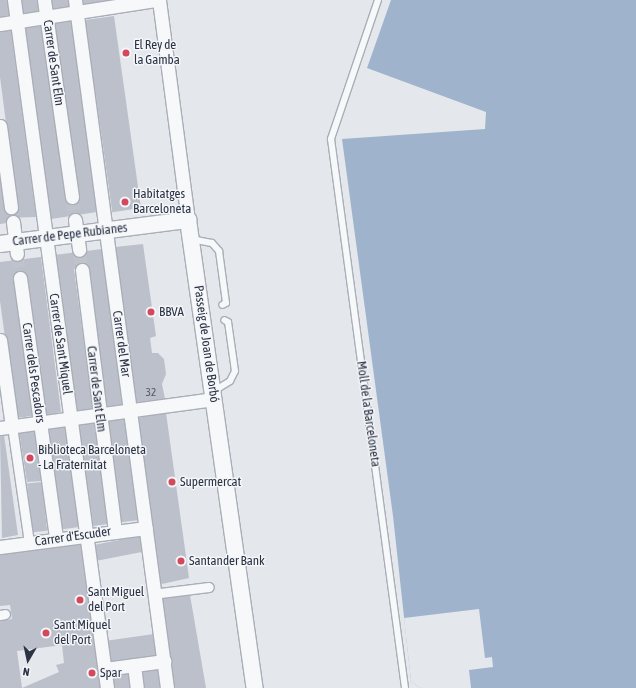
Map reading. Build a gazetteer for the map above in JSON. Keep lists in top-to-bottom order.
{
  "streets": {
    "street": [
      "Carrer de Sant Elm",
      "Carrer de Pepe Rubianes",
      "Carrer de Sant Miquel",
      "Carrer del Mar",
      "Passeig de Joan de Borbó",
      "Carrer dels Pescadors",
      "Carrer d'Escuder"
    ],
    "lane": ["Moll de la Barceloneta"]
  },
  "crossings": [
    ["Carrer de Sant Elm", "Carrer d'Escuder"],
    ["Carrer de Pepe Rubianes", "Carrer de Sant Miquel"],
    ["Carrer de Pepe Rubianes", "Carrer del Mar"],
    ["Carrer de Pepe Rubianes", "Passeig de Joan de Borbó"],
    ["Carrer de Sant Miquel", "Carrer d'Escuder"],
    ["Carrer del Mar", "Carrer d'Escuder"],
    ["Carrer dels Pescadors", "Carrer d'Escuder"]
  ],
  "places": [
    "El Rey de la Gamba",
    "Habitatges Barceloneta",
    "BBVA",
    "Biblioteca Barceloneta - La Fraternitat",
    "Supermercat",
    "Santander Bank",
    "Sant Miguel del Port",
    "Sant Miquel del Port",
    "Spar"
  ],
  "house_numbers": ["32"],
  "north": "bottom"
}
